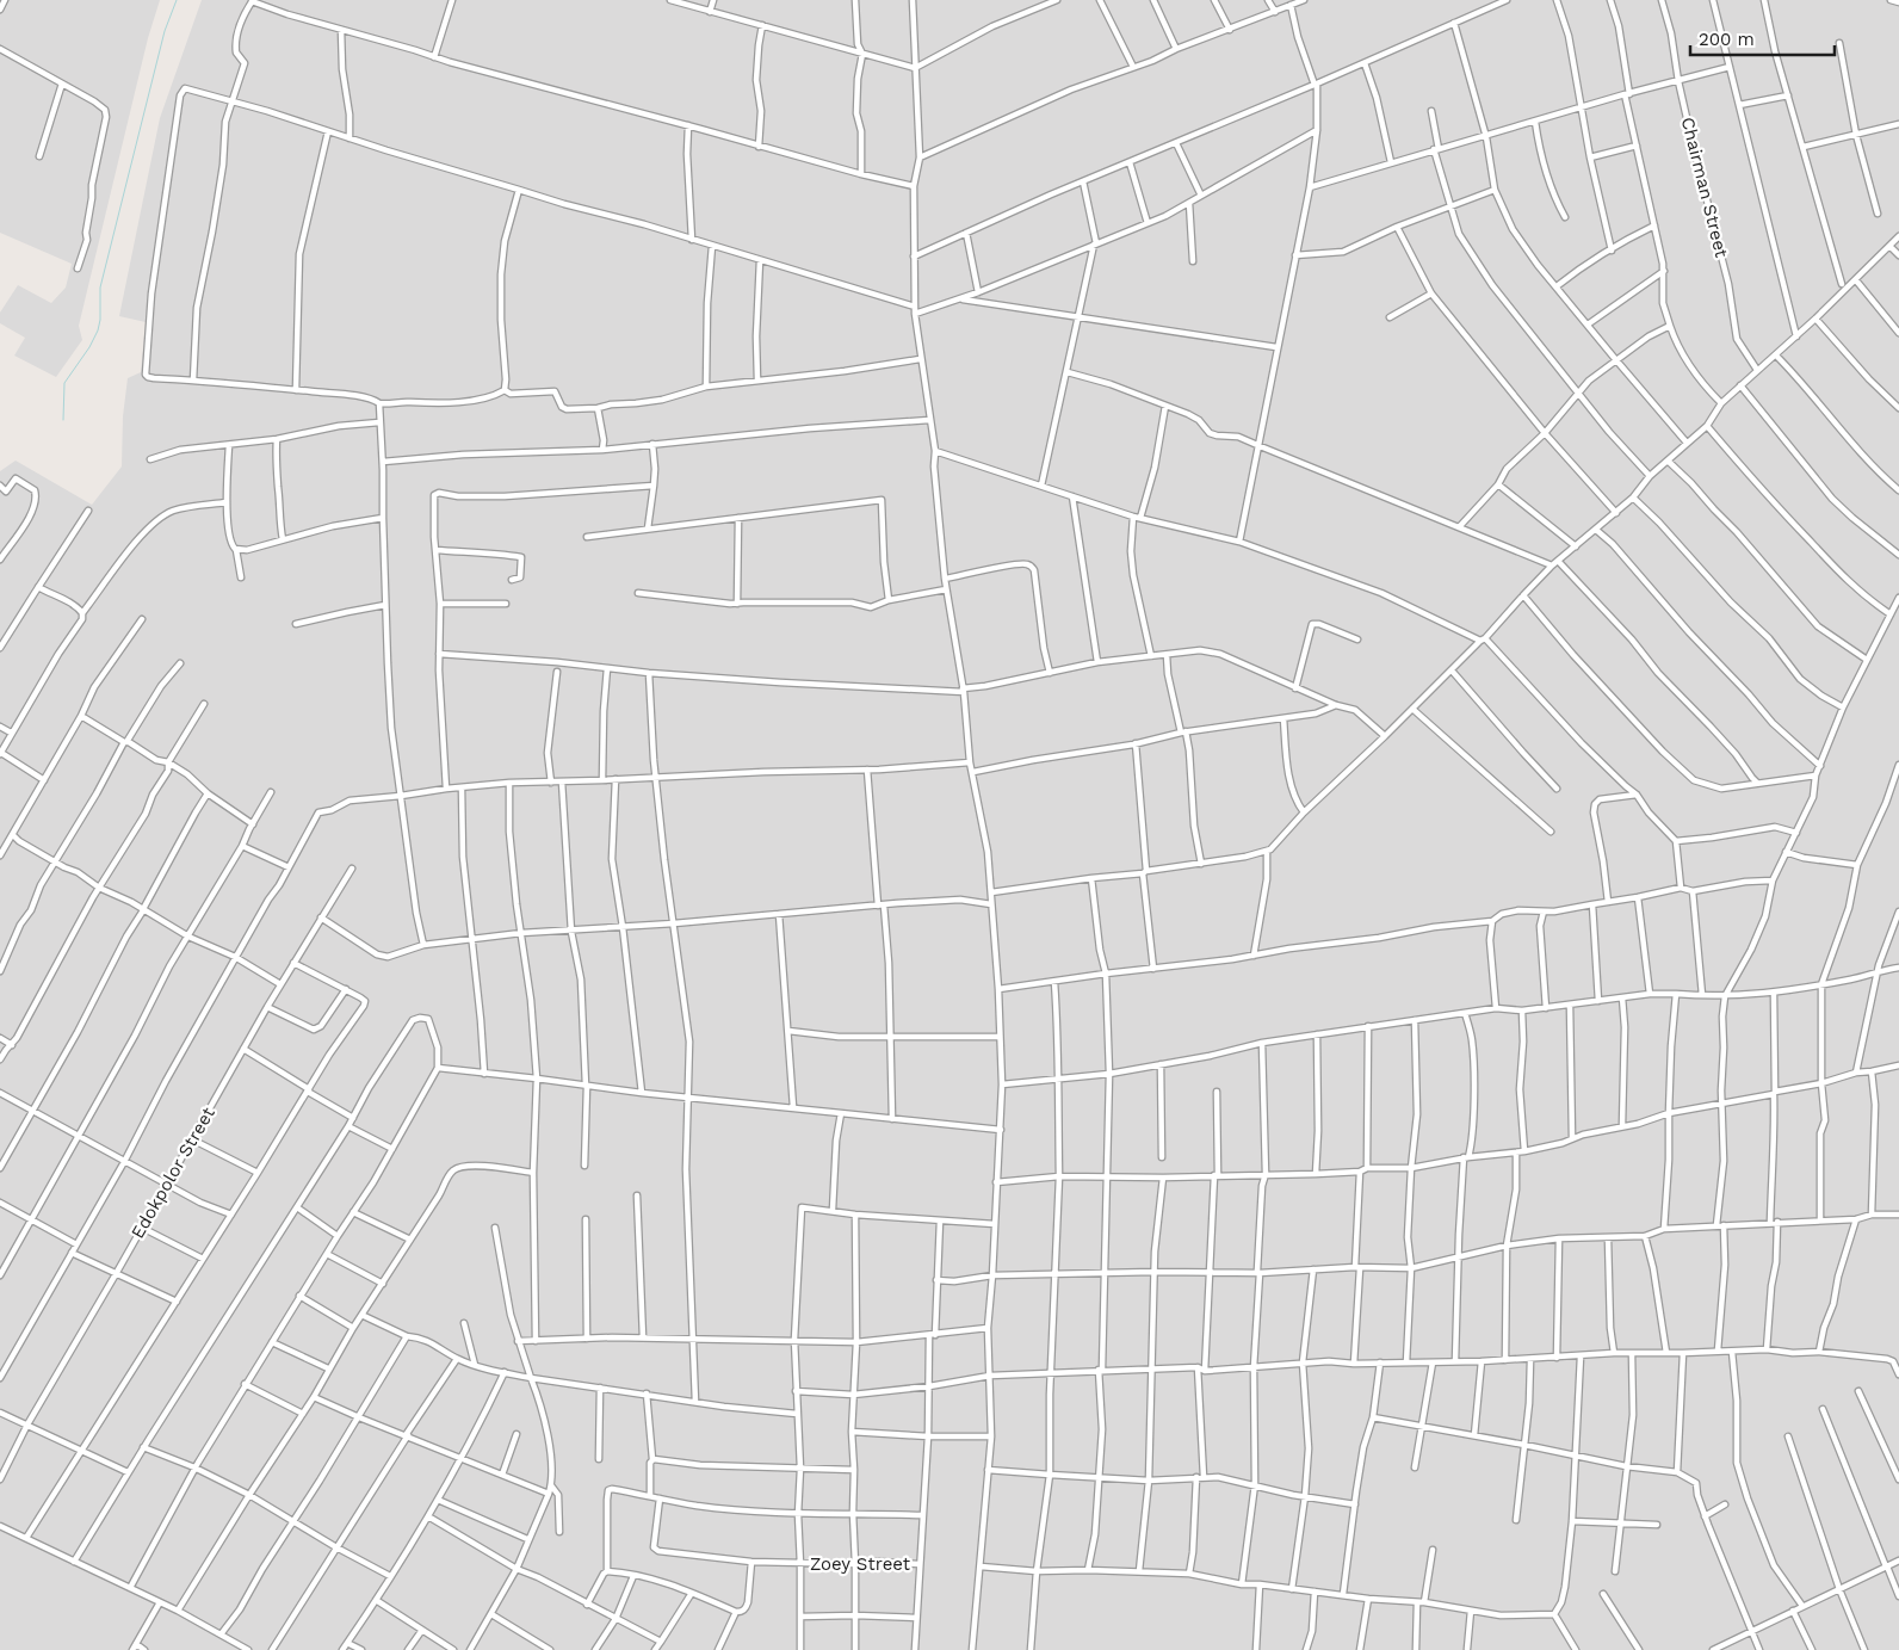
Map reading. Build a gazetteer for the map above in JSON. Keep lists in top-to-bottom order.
{
  "streets": {
    "street": ["Chairman Street", "Edokpolor Street", "Zoey Street"]
  },
  "scale_bar": "200 m"
}
